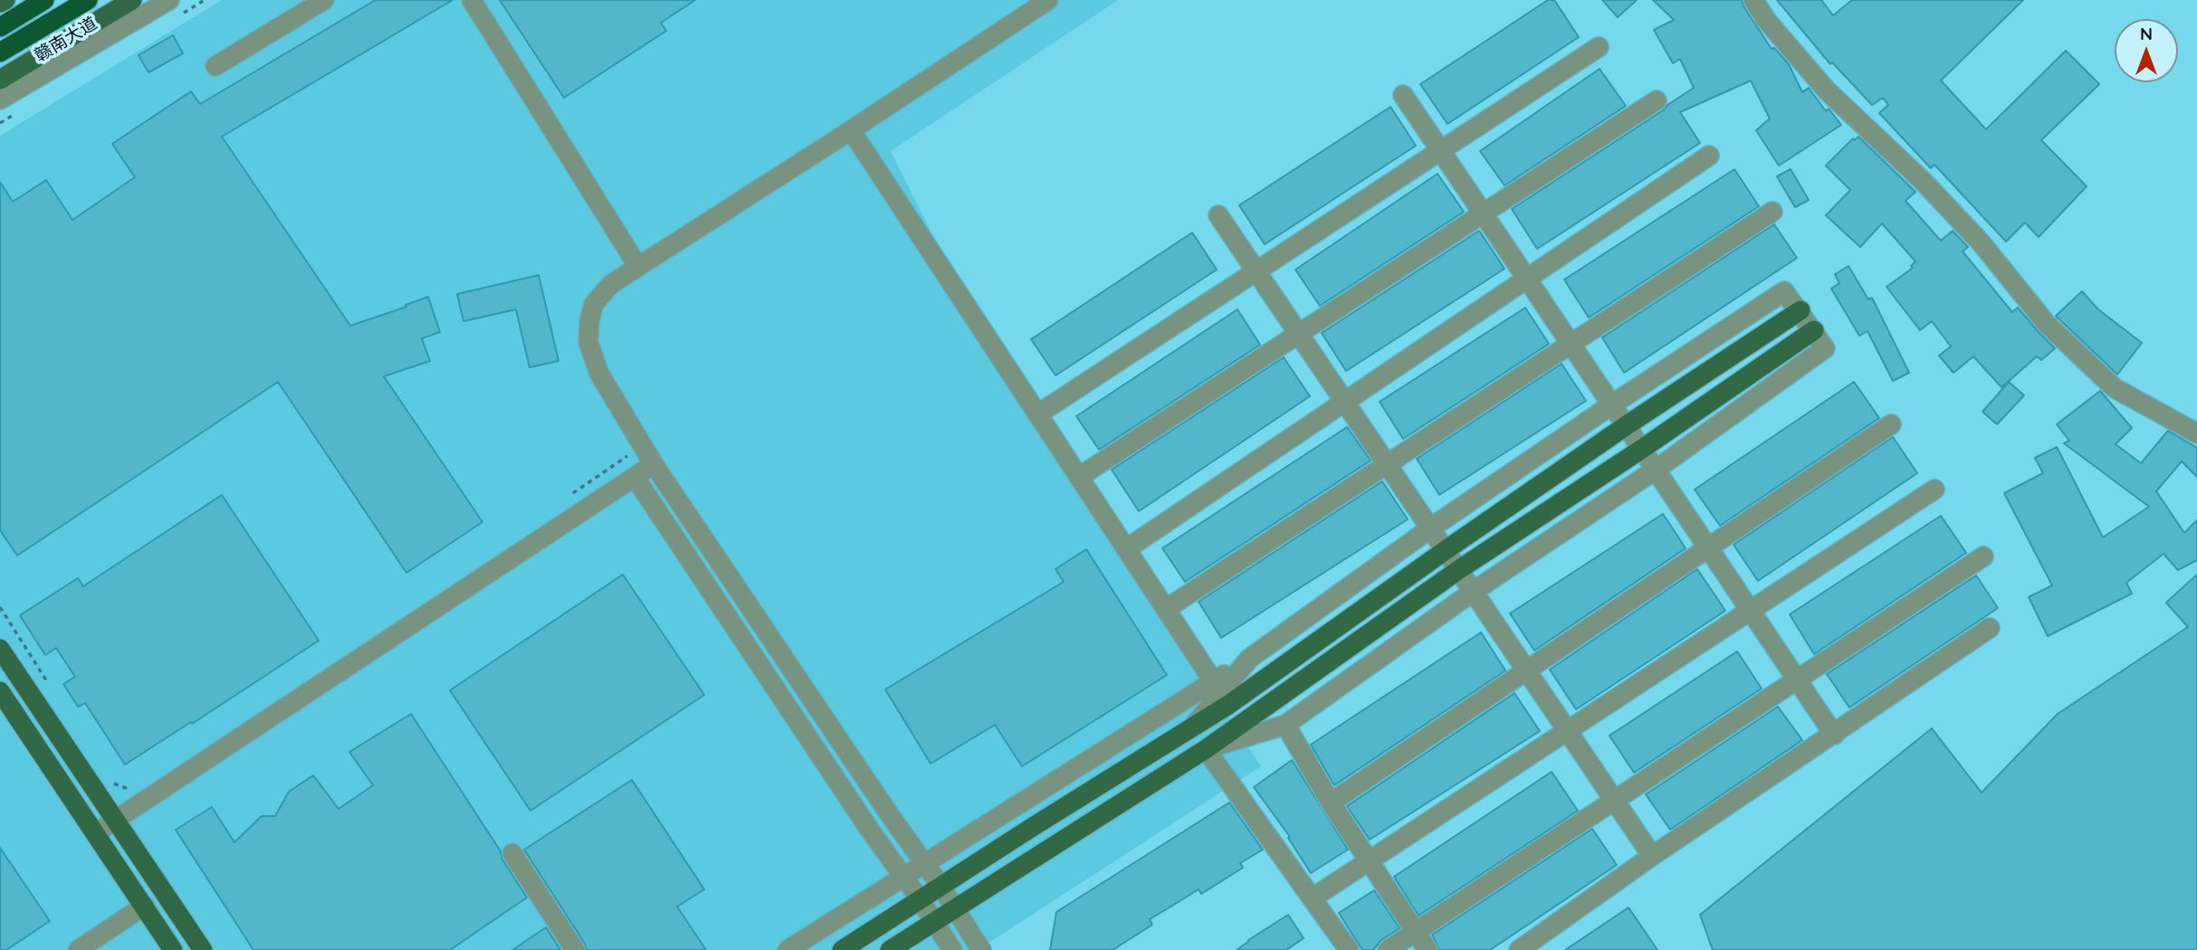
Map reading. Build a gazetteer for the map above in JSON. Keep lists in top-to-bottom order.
{
  "streets": {
    "main road": ["赣南大道"]
  },
  "north": "top"
}
